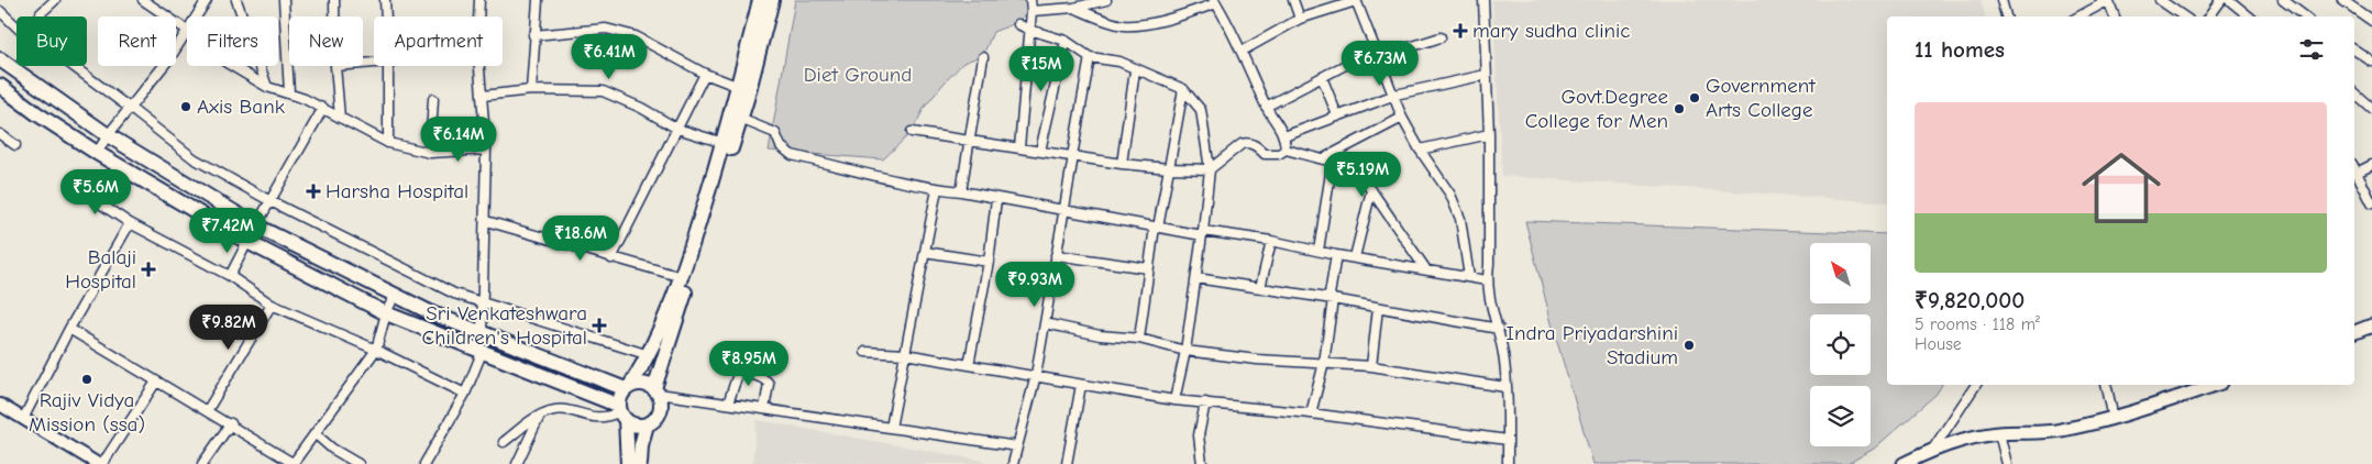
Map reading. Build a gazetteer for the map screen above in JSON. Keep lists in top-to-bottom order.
{
  "parks": ["Diet Ground"],
  "places": {
    "health": [
      "mary sudha clinic",
      "Harsha Hospital",
      "Balaji Hospital",
      "Sri Venkateshwara Children's Hospital"
    ],
    "other": [
      "Government Arts College",
      "Axis Bank",
      "Govt.Degree College for Men",
      "Indra Priyadarshini Stadium",
      "Rajiv Vidya Mission (ssa)"
    ]
  },
  "north": "top left",
  "page": {
    "chip": [
      "Buy",
      "Rent",
      "Filters",
      "New",
      "Apartment"
    ],
    "heading": "11 homes",
    "price": [
      "₹6.41M",
      "₹6.73M",
      "₹15M",
      "₹6.14M",
      "₹5.19M",
      "₹5.6M",
      "₹7.42M",
      "₹18.6M",
      "₹9.93M",
      "₹9.82M",
      "₹8.95M"
    ],
    "list": [
      {
        "name": "₹9,820,000",
        "note": "5 rooms · 118 m² · House"
      }
    ]
  }
}
